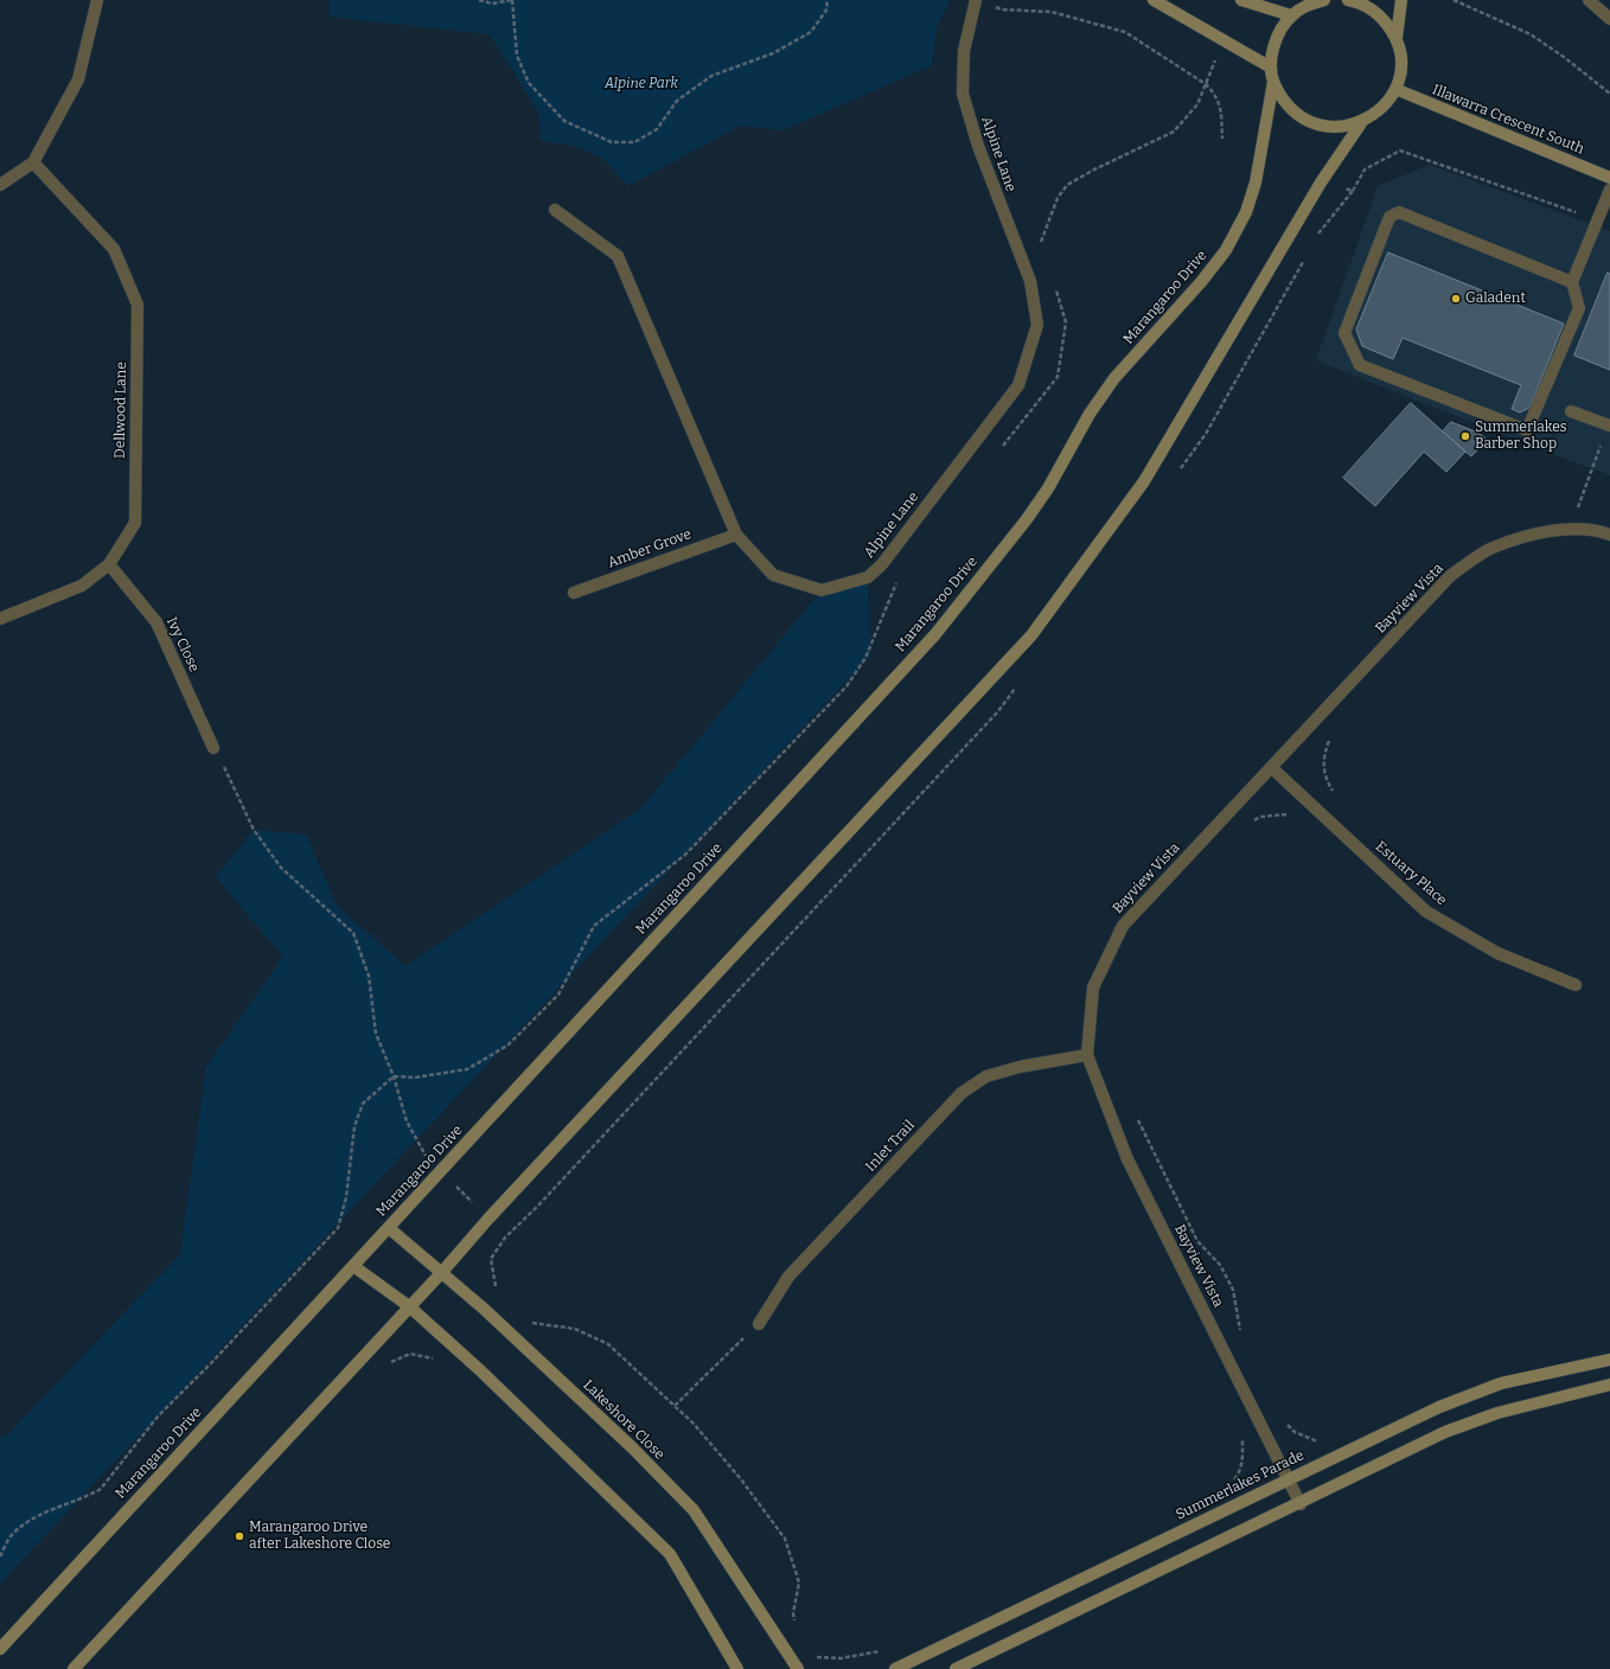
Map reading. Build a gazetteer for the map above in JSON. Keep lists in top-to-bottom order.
{
  "streets": {
    "main road": [
      "Illawarra Crescent South",
      "Marangaroo Drive",
      "Lakeshore Close",
      "Summerlakes Parade"
    ],
    "street": [
      "Alpine Lane",
      "Dellwood Lane",
      "Amber Grove",
      "Bayview Vista",
      "Ivy Close",
      "Estuary Place",
      "Inlet Trail"
    ]
  },
  "crossings": [
    ["Illawarra Crescent South", "Marangaroo Drive"],
    ["Alpine Lane", "Amber Grove"],
    ["Marangaroo Drive", "Lakeshore Close"],
    ["Dellwood Lane", "Ivy Close"],
    ["Bayview Vista", "Estuary Place"],
    ["Bayview Vista", "Inlet Trail"],
    ["Bayview Vista", "Summerlakes Parade"]
  ],
  "parks": ["Alpine Park"],
  "places": ["Galadent", "Summerlakes Barber Shop", "Marangaroo Drive after Lakeshore Close"]
}
